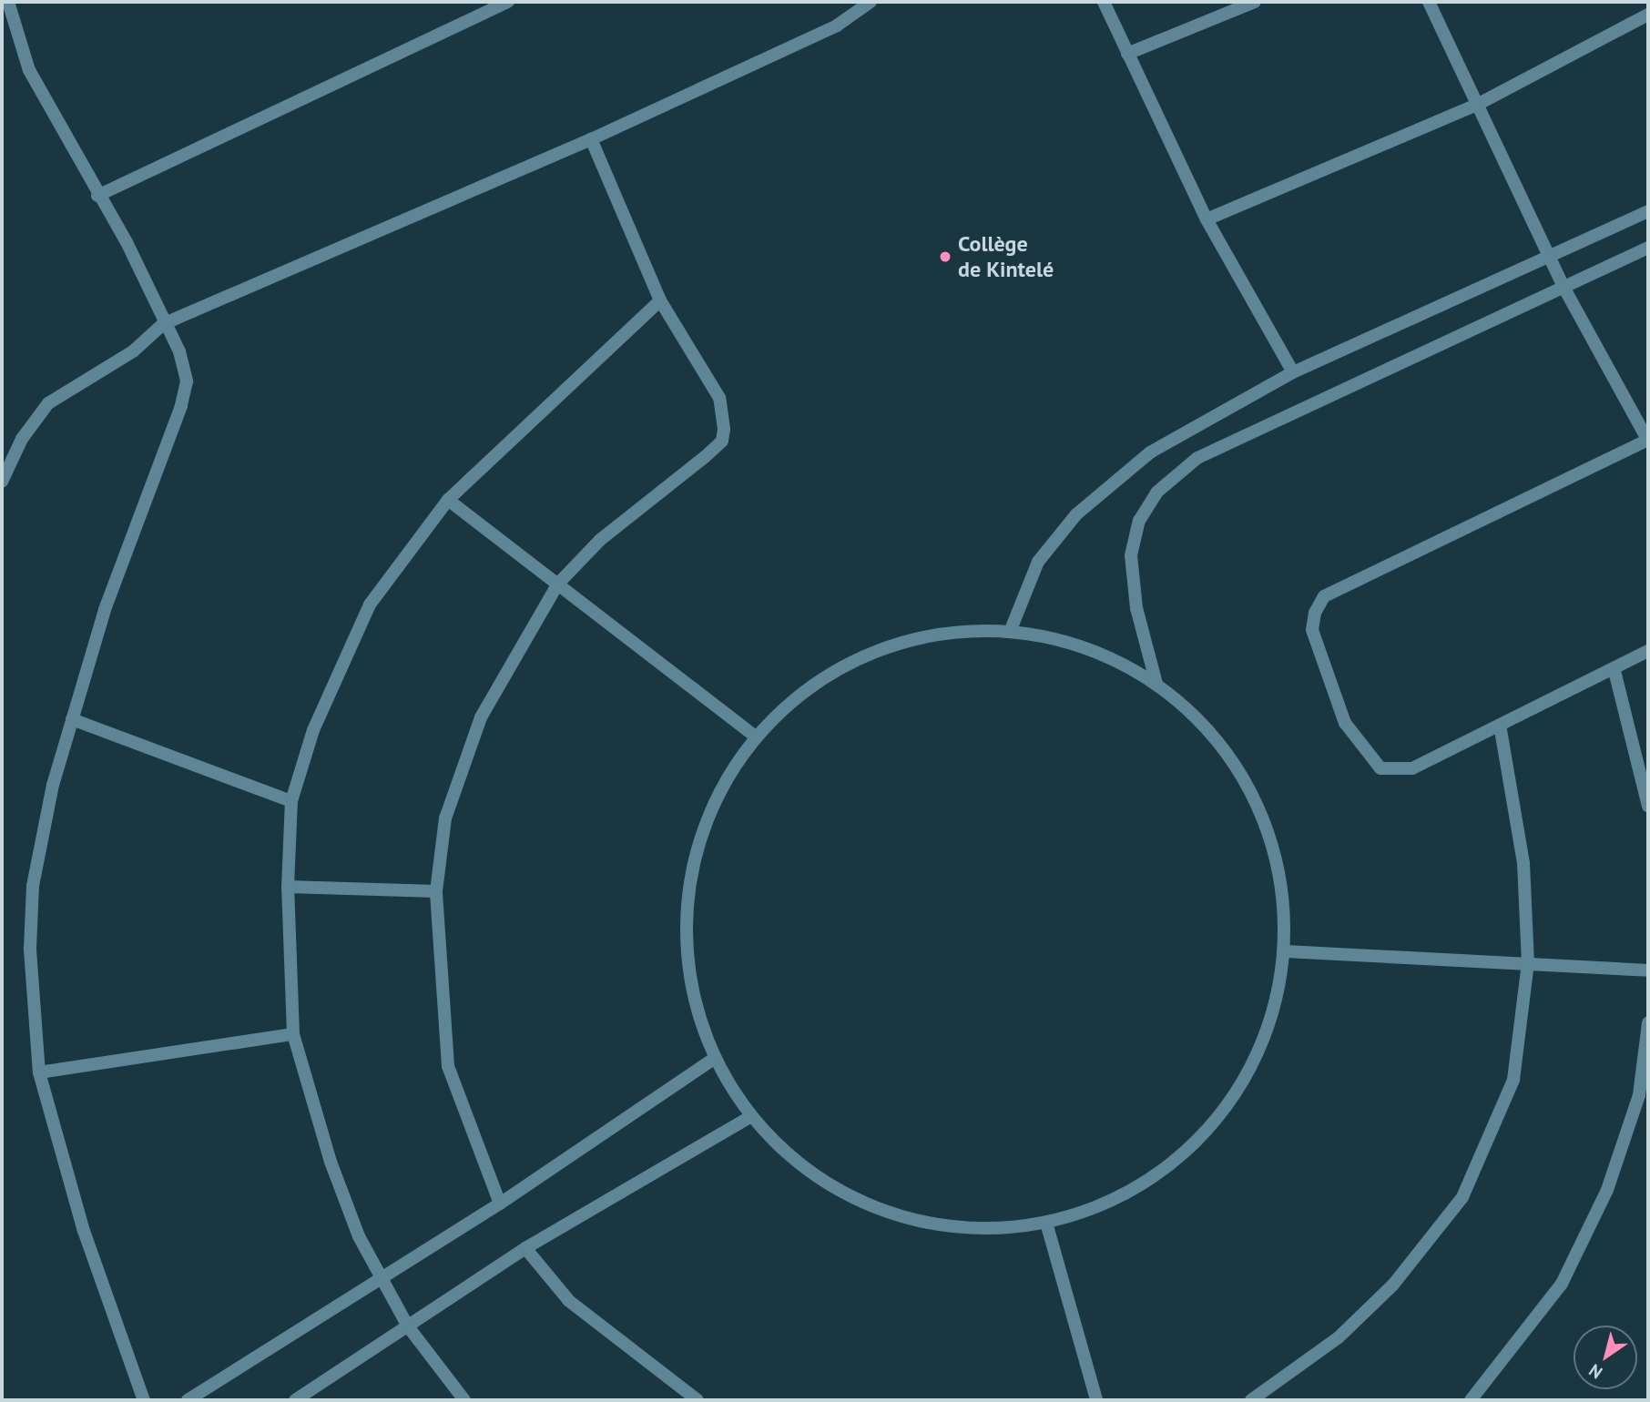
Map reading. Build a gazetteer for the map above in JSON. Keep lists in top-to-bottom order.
{
  "places": ["Collège de Kintelé"],
  "north": "bottom left"
}
